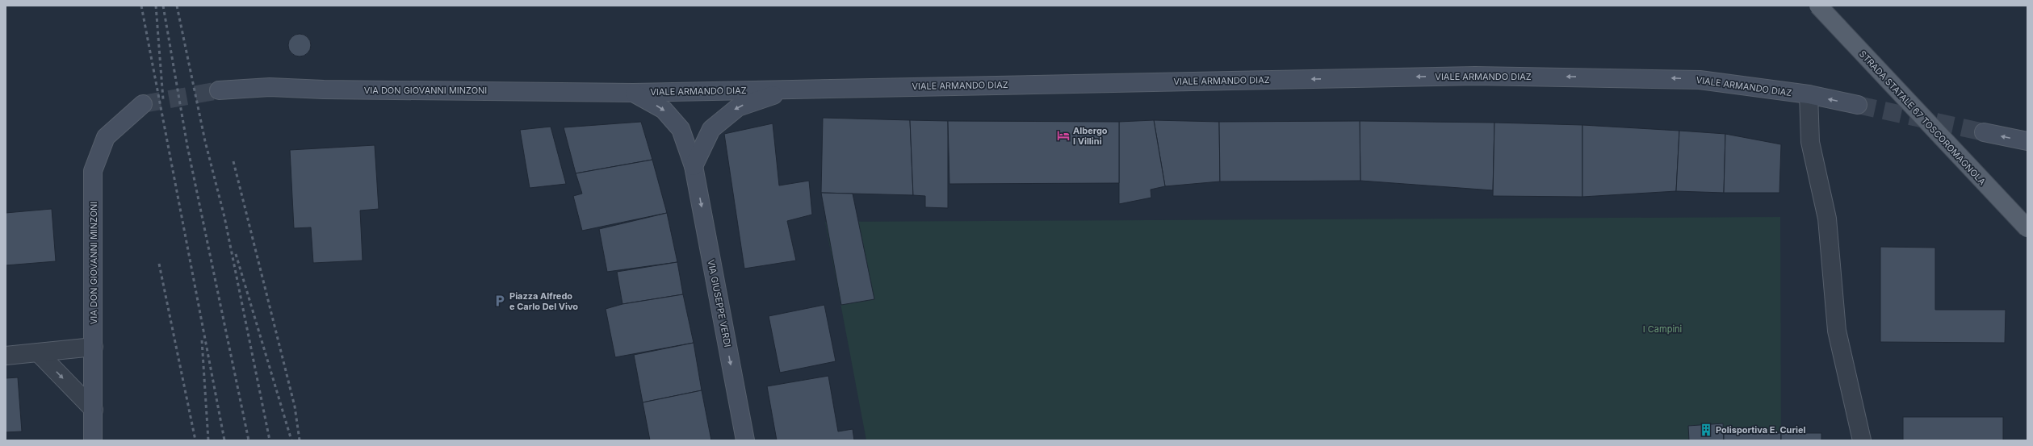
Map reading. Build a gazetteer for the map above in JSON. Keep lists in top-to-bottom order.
{
  "streets": {
    "main road": ["STRADA STATALE 67 TOSCOROMAGNOLA"],
    "street": ["VIALE ARMANDO DIAZ", "VIA DON GIOVANNI MINZONI", "VIA GIUSEPPE VERDI"]
  },
  "crossings": [
    ["VIALE ARMANDO DIAZ", "VIA DON GIOVANNI MINZONI"],
    ["VIALE ARMANDO DIAZ", "VIA GIUSEPPE VERDI"],
    ["VIA DON GIOVANNI MINZONI", "VIA GIUSEPPE VERDI"]
  ],
  "one_way": ["VIALE ARMANDO DIAZ", "VIA GIUSEPPE VERDI"],
  "parks": ["I Campini"],
  "places": {
    "hotel": ["Albergo I Villini"],
    "parking": ["Piazza Alfredo e Carlo Del Vivo"],
    "building": ["Polisportiva E. Curiel"]
  }
}
